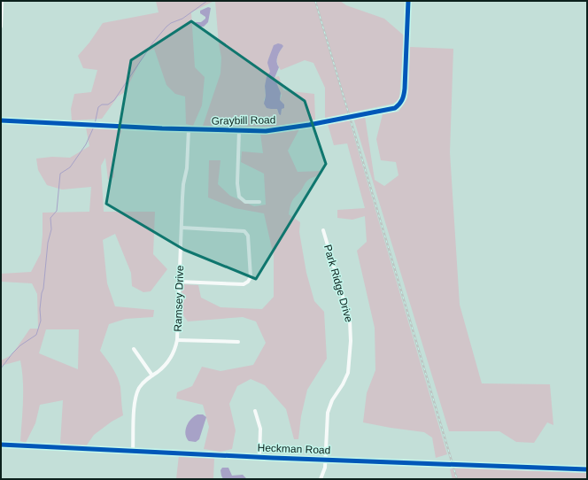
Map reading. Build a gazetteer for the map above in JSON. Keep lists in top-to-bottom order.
{
  "streets": {
    "street": [
      "Graybill Road",
      "Park Ridge Drive",
      "Ramsey Drive",
      "Heckman Road"
    ]
  },
  "crossings": [
    ["Graybill Road", "Ramsey Drive"],
    ["Park Ridge Drive", "Heckman Road"],
    ["Ramsey Drive", "Heckman Road"]
  ]
}
